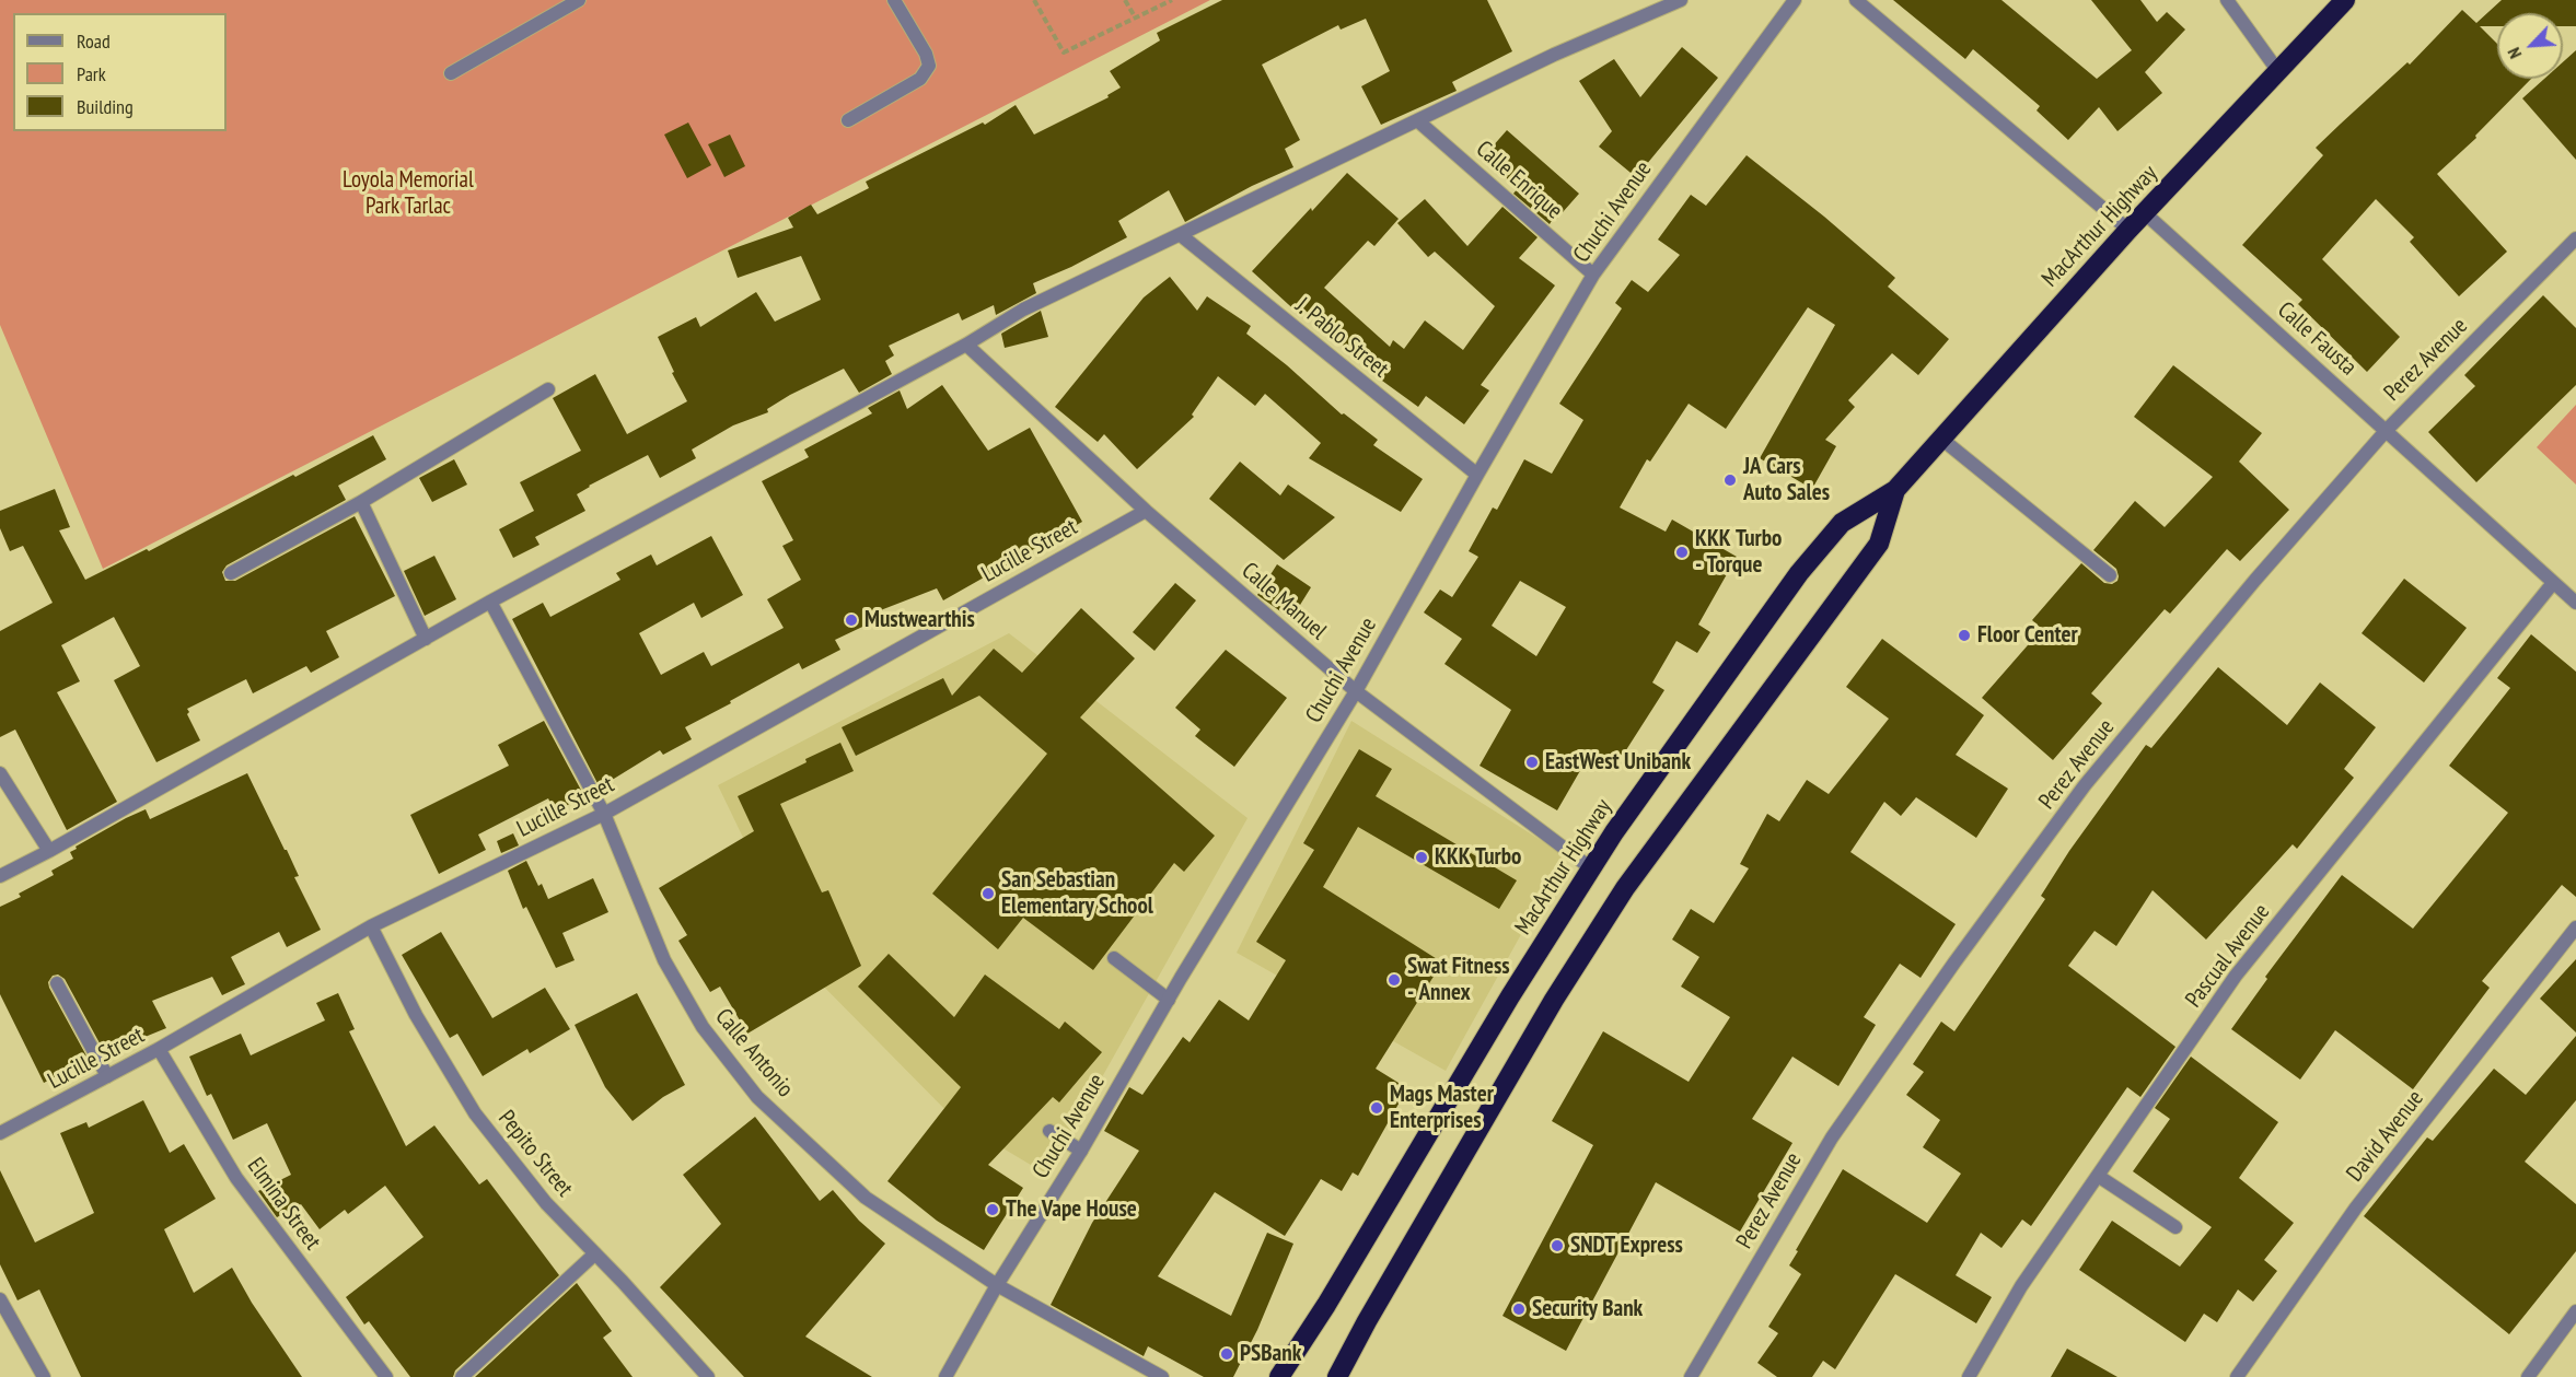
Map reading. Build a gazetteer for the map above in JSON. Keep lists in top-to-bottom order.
{
  "streets": {
    "highway": ["MacArthur Highway"],
    "street": [
      "Calle Enrique",
      "Chuchi Avenue",
      "J. Pablo Street",
      "Calle Fausta",
      "Perez Avenue",
      "Lucille Street",
      "Calle Manuel",
      "Pascual Avenue",
      "Calle Antonio",
      "David Avenue",
      "Pepito Street",
      "Elmina Street"
    ]
  },
  "crossings": [
    ["Calle Enrique", "Chuchi Avenue"],
    ["Chuchi Avenue", "J. Pablo Street"],
    ["Chuchi Avenue", "Calle Manuel"],
    ["Chuchi Avenue", "Calle Antonio"],
    ["MacArthur Highway", "Calle Fausta"],
    ["MacArthur Highway", "Calle Manuel"],
    ["Calle Fausta", "Perez Avenue"],
    ["Calle Fausta", "Pascual Avenue"],
    ["Lucille Street", "Calle Manuel"],
    ["Lucille Street", "Calle Antonio"],
    ["Lucille Street", "Pepito Street"],
    ["Lucille Street", "Elmina Street"]
  ],
  "parks": ["Loyola Memorial Park Tarlac"],
  "places": [
    "JA Cars Auto Sales",
    "KKK Turbo - Torque",
    "Mustwearthis",
    "Floor Center",
    "EastWest Unibank",
    "KKK Turbo",
    "San Sebastian Elementary School",
    "Swat Fitness - Annex",
    "Mags Master Enterprises",
    "The Vape House",
    "SNDT Express",
    "Security Bank",
    "PSBank"
  ],
  "legend": ["Road", "Park", "Building"],
  "north": "bottom left"
}
